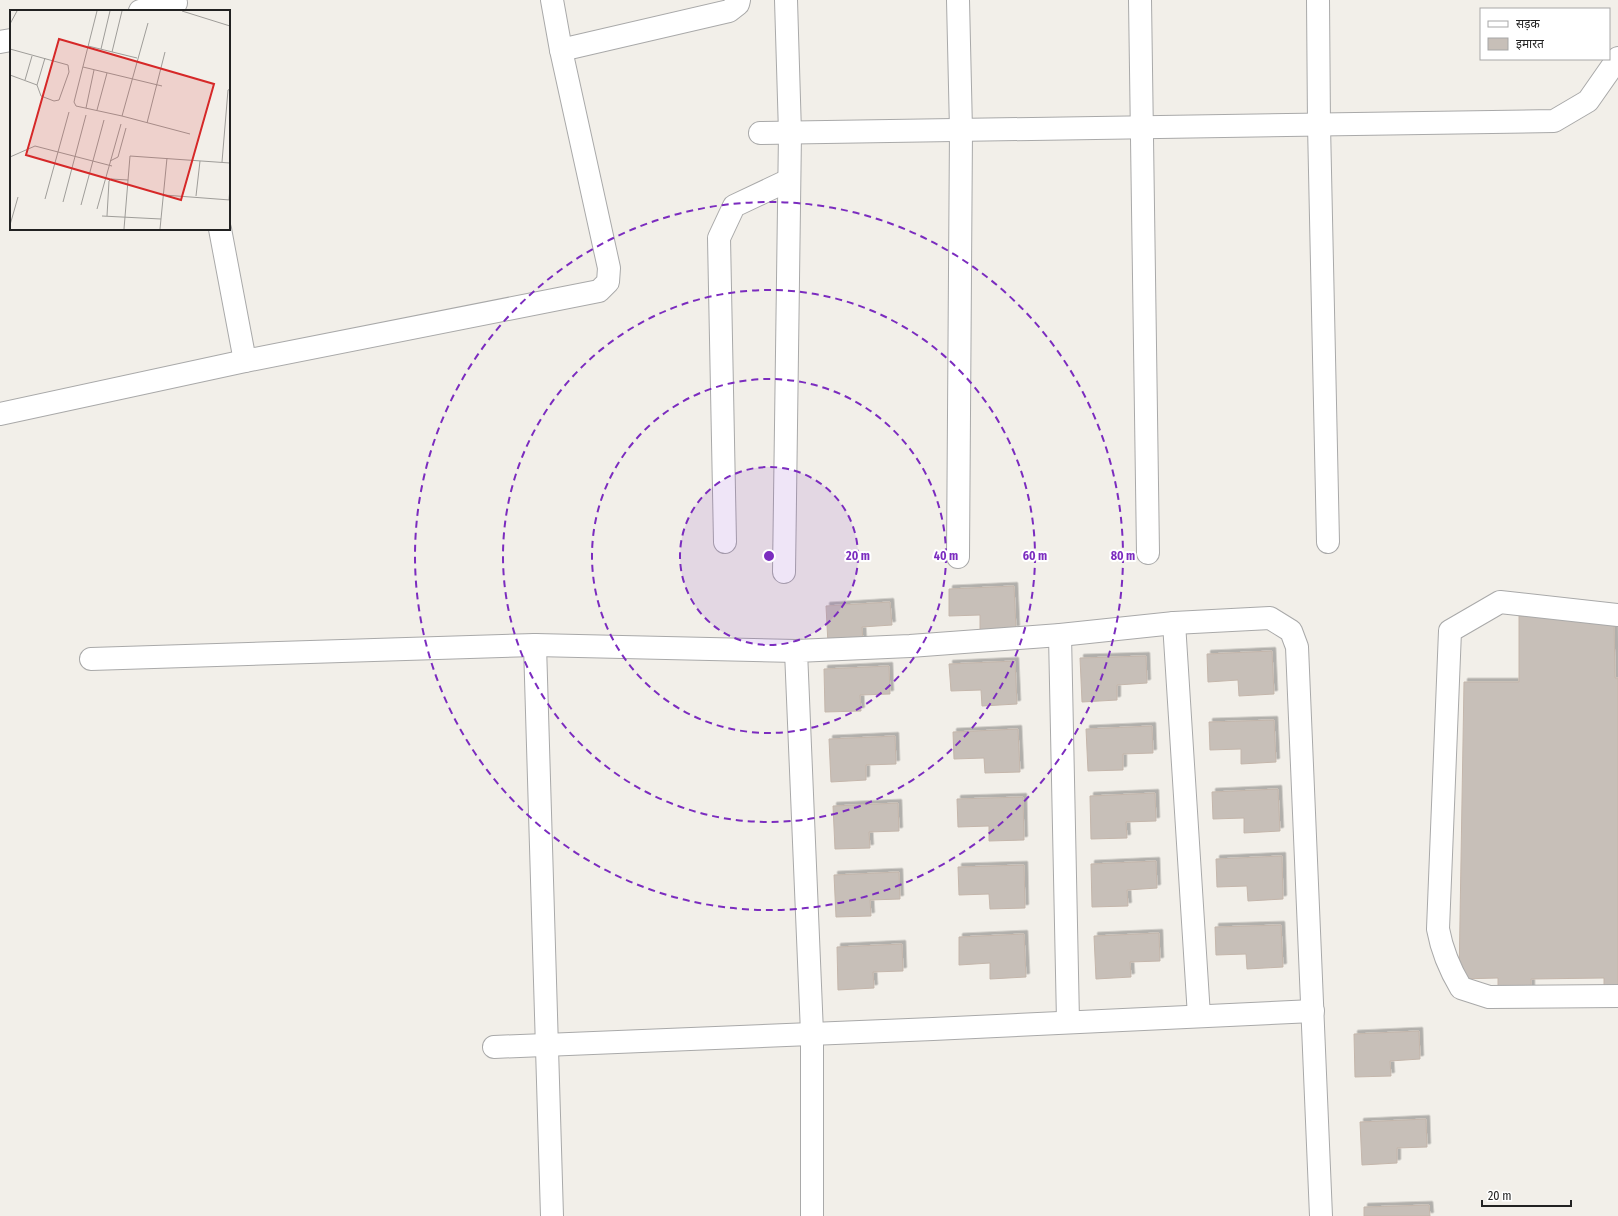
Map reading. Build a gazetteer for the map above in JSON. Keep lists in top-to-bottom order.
{
  "legend": ["सड़क", "इमारत"],
  "scale_bar": "20 m",
  "rings": [
    "20 m",
    "40 m",
    "60 m",
    "80 m"
  ]
}
